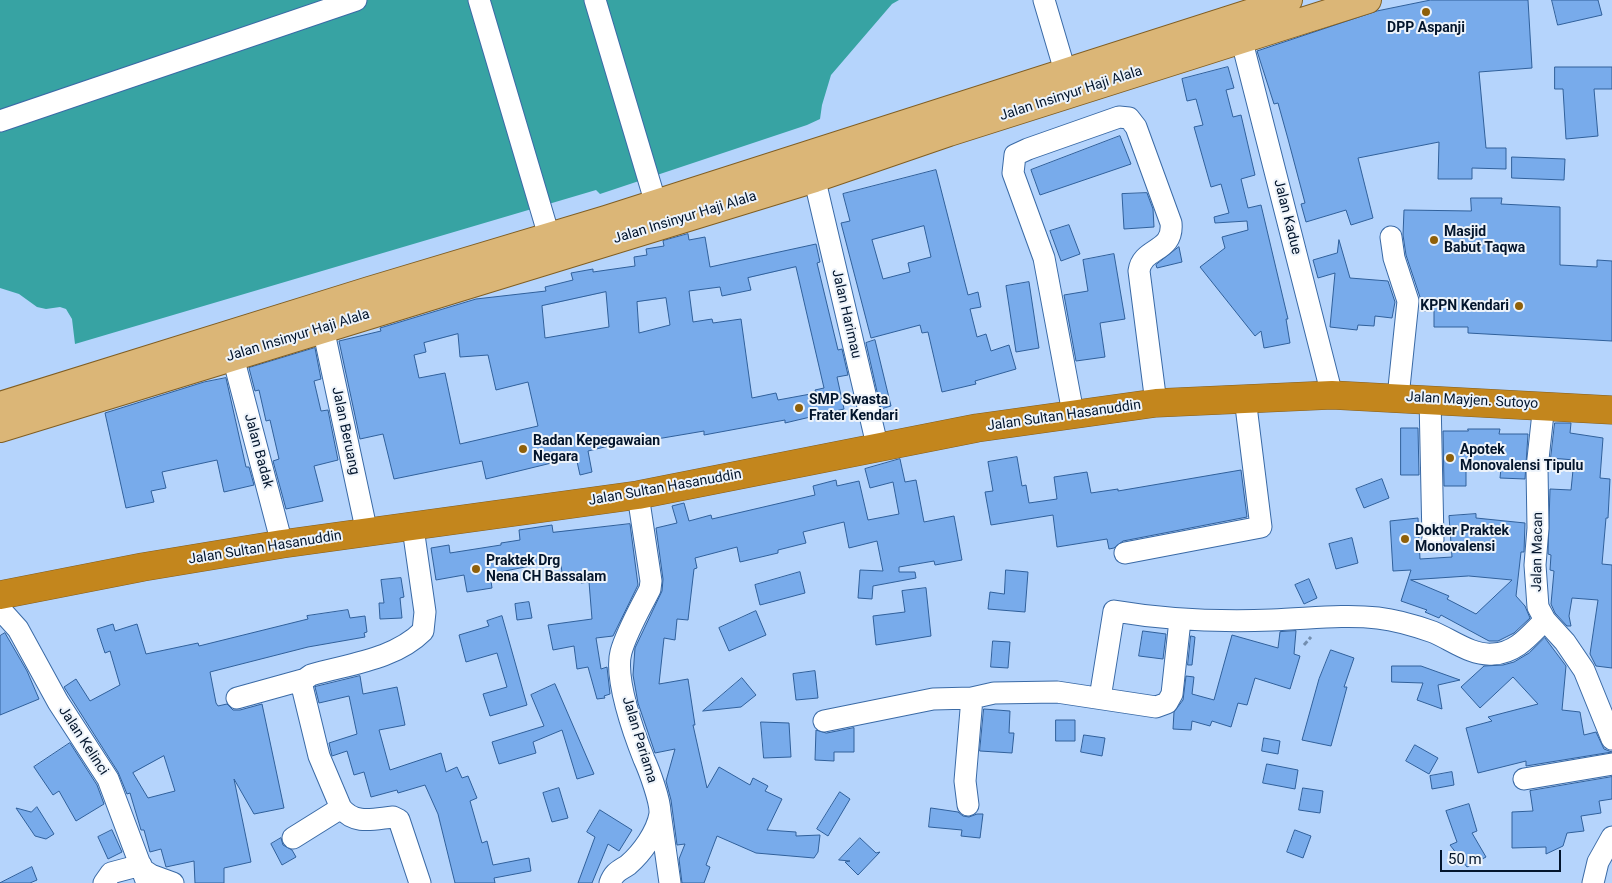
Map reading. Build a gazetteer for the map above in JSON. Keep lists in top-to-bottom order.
{
  "streets": {
    "highway": ["Jalan Mayjen. Sutoyo", "Jalan Sultan Hasanuddin"],
    "main road": ["Jalan Insinyur Haji Alala"],
    "street": [
      "Jalan Kadue",
      "Jalan Harimau",
      "Jalan Beruang",
      "Jalan Badak",
      "Jalan Macan",
      "Jalan Pariama",
      "Jalan Kelinci"
    ]
  },
  "crossings": [
    ["Jalan Insinyur Haji Alala", "Jalan Kadue"],
    ["Jalan Insinyur Haji Alala", "Jalan Harimau"],
    ["Jalan Insinyur Haji Alala", "Jalan Beruang"],
    ["Jalan Insinyur Haji Alala", "Jalan Badak"],
    ["Jalan Kadue", "Jalan Mayjen. Sutoyo"],
    ["Jalan Kadue", "Jalan Sultan Hasanuddin"],
    ["Jalan Harimau", "Jalan Sultan Hasanuddin"],
    ["Jalan Mayjen. Sutoyo", "Jalan Sultan Hasanuddin"],
    ["Jalan Mayjen. Sutoyo", "Jalan Macan"],
    ["Jalan Sultan Hasanuddin", "Jalan Beruang"],
    ["Jalan Sultan Hasanuddin", "Jalan Badak"],
    ["Jalan Sultan Hasanuddin", "Jalan Pariama"]
  ],
  "places": [
    "DPP Aspanji",
    "Masjid Babut Taqwa",
    "KPPN Kendari",
    "SMP Swasta Frater Kendari",
    "Badan Kepegawaian Negara",
    "Apotek Monovalensi Tipulu",
    "Dokter Praktek Monovalensi",
    "Praktek Drg Nena CH Bassalam"
  ],
  "scale_bar": "50 m"
}
